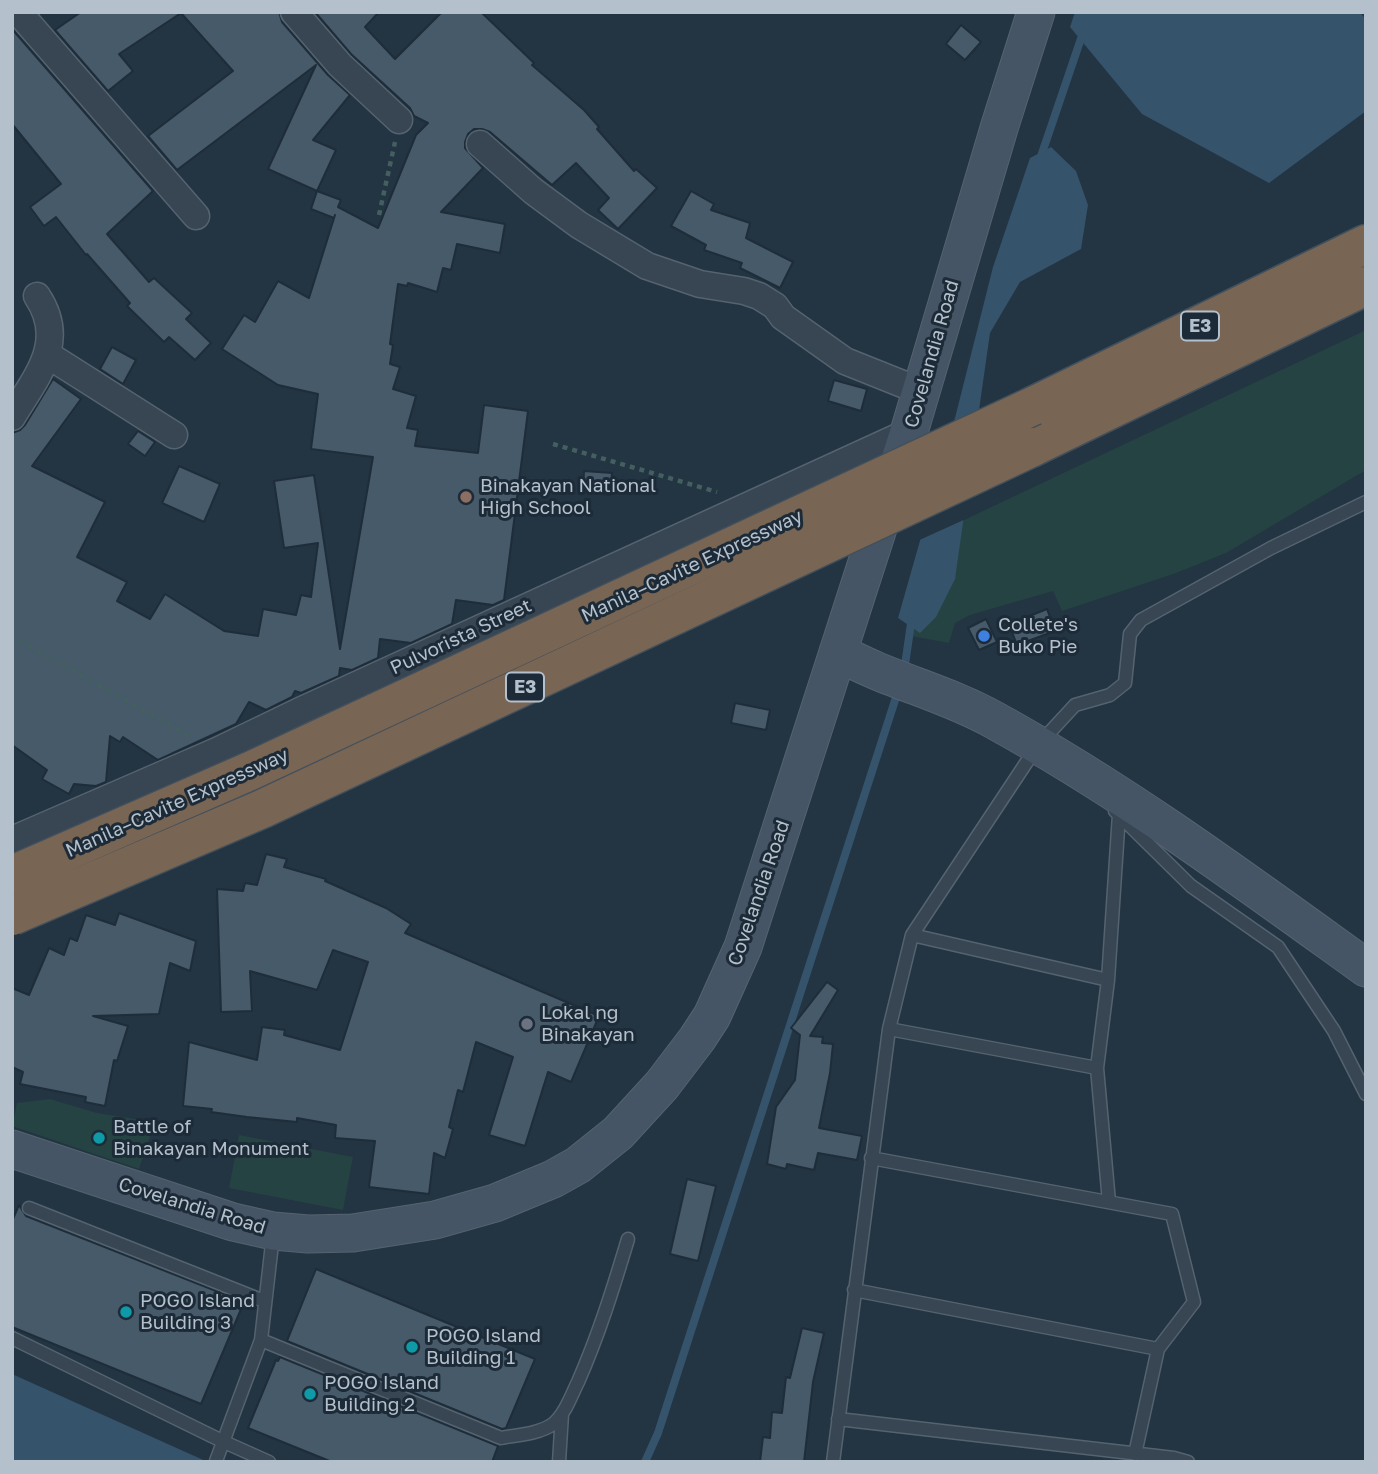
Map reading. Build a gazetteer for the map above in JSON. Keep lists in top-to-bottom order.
{
  "streets": {
    "highway": ["E3", "Manila–Cavite Expressway"],
    "main road": ["Covelandia Road"],
    "street": ["Pulvorista Street"]
  },
  "crossings": [
    ["Covelandia Road", "Pulvorista Street"]
  ],
  "places": [
    "Binakayan National High School",
    "Collete's Buko Pie",
    "Lokal ng Binakayan",
    "Battle of Binakayan Monument",
    "POGO Island Building 3",
    "POGO Island Building 1",
    "POGO Island Building 2"
  ]
}
